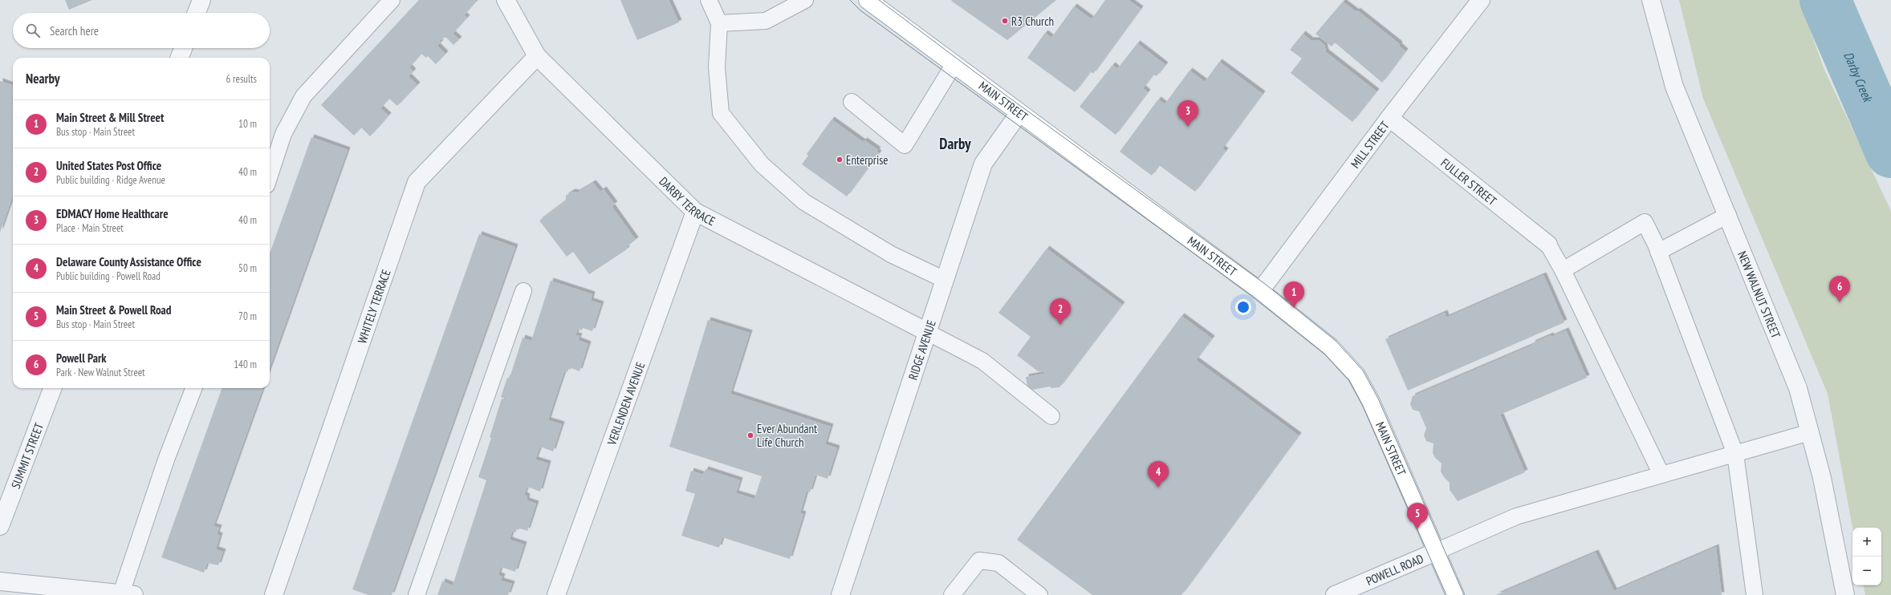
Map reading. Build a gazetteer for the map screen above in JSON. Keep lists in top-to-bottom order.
{
  "streets": {
    "main road": ["MAIN STREET"],
    "street": [
      "MILL STREET",
      "FULLER STREET",
      "DARBY TERRACE",
      "NEW WALNUT STREET",
      "WHITELY TERRACE",
      "RIDGE AVENUE",
      "VERLENDEN AVENUE",
      "SUMMIT STREET",
      "POWELL ROAD"
    ]
  },
  "crossings": [
    ["MAIN STREET", "MILL STREET"],
    ["MAIN STREET", "RIDGE AVENUE"],
    ["MAIN STREET", "POWELL ROAD"],
    ["MILL STREET", "FULLER STREET"],
    ["DARBY TERRACE", "WHITELY TERRACE"],
    ["DARBY TERRACE", "RIDGE AVENUE"],
    ["DARBY TERRACE", "VERLENDEN AVENUE"]
  ],
  "districts": ["Darby"],
  "water": ["Darby Creek"],
  "places": ["R3 Church", "Enterprise", "Ever Abundant Life Church"],
  "page": {
    "search": "Search here",
    "heading": ["Nearby", "6 results"],
    "list": [
      {
        "mark": "1",
        "name": "Main Street & Mill Street",
        "note": "Bus stop · Main Street",
        "value": "10 m"
      },
      {
        "mark": "2",
        "name": "United States Post Office",
        "note": "Public building · Ridge Avenue",
        "value": "40 m"
      },
      {
        "mark": "3",
        "name": "EDMACY Home Healthcare",
        "note": "Place · Main Street",
        "value": "40 m"
      },
      {
        "mark": "4",
        "name": "Delaware County Assistance Office",
        "note": "Public building · Powell Road",
        "value": "50 m"
      },
      {
        "mark": "5",
        "name": "Main Street & Powell Road",
        "note": "Bus stop · Main Street",
        "value": "70 m"
      },
      {
        "mark": "6",
        "name": "Powell Park",
        "note": "Park · New Walnut Street",
        "value": "140 m"
      }
    ],
    "pins": [
      "3",
      "6",
      "1",
      "2",
      "4",
      "5"
    ],
    "map_buttons": ["+", "−"]
  }
}
